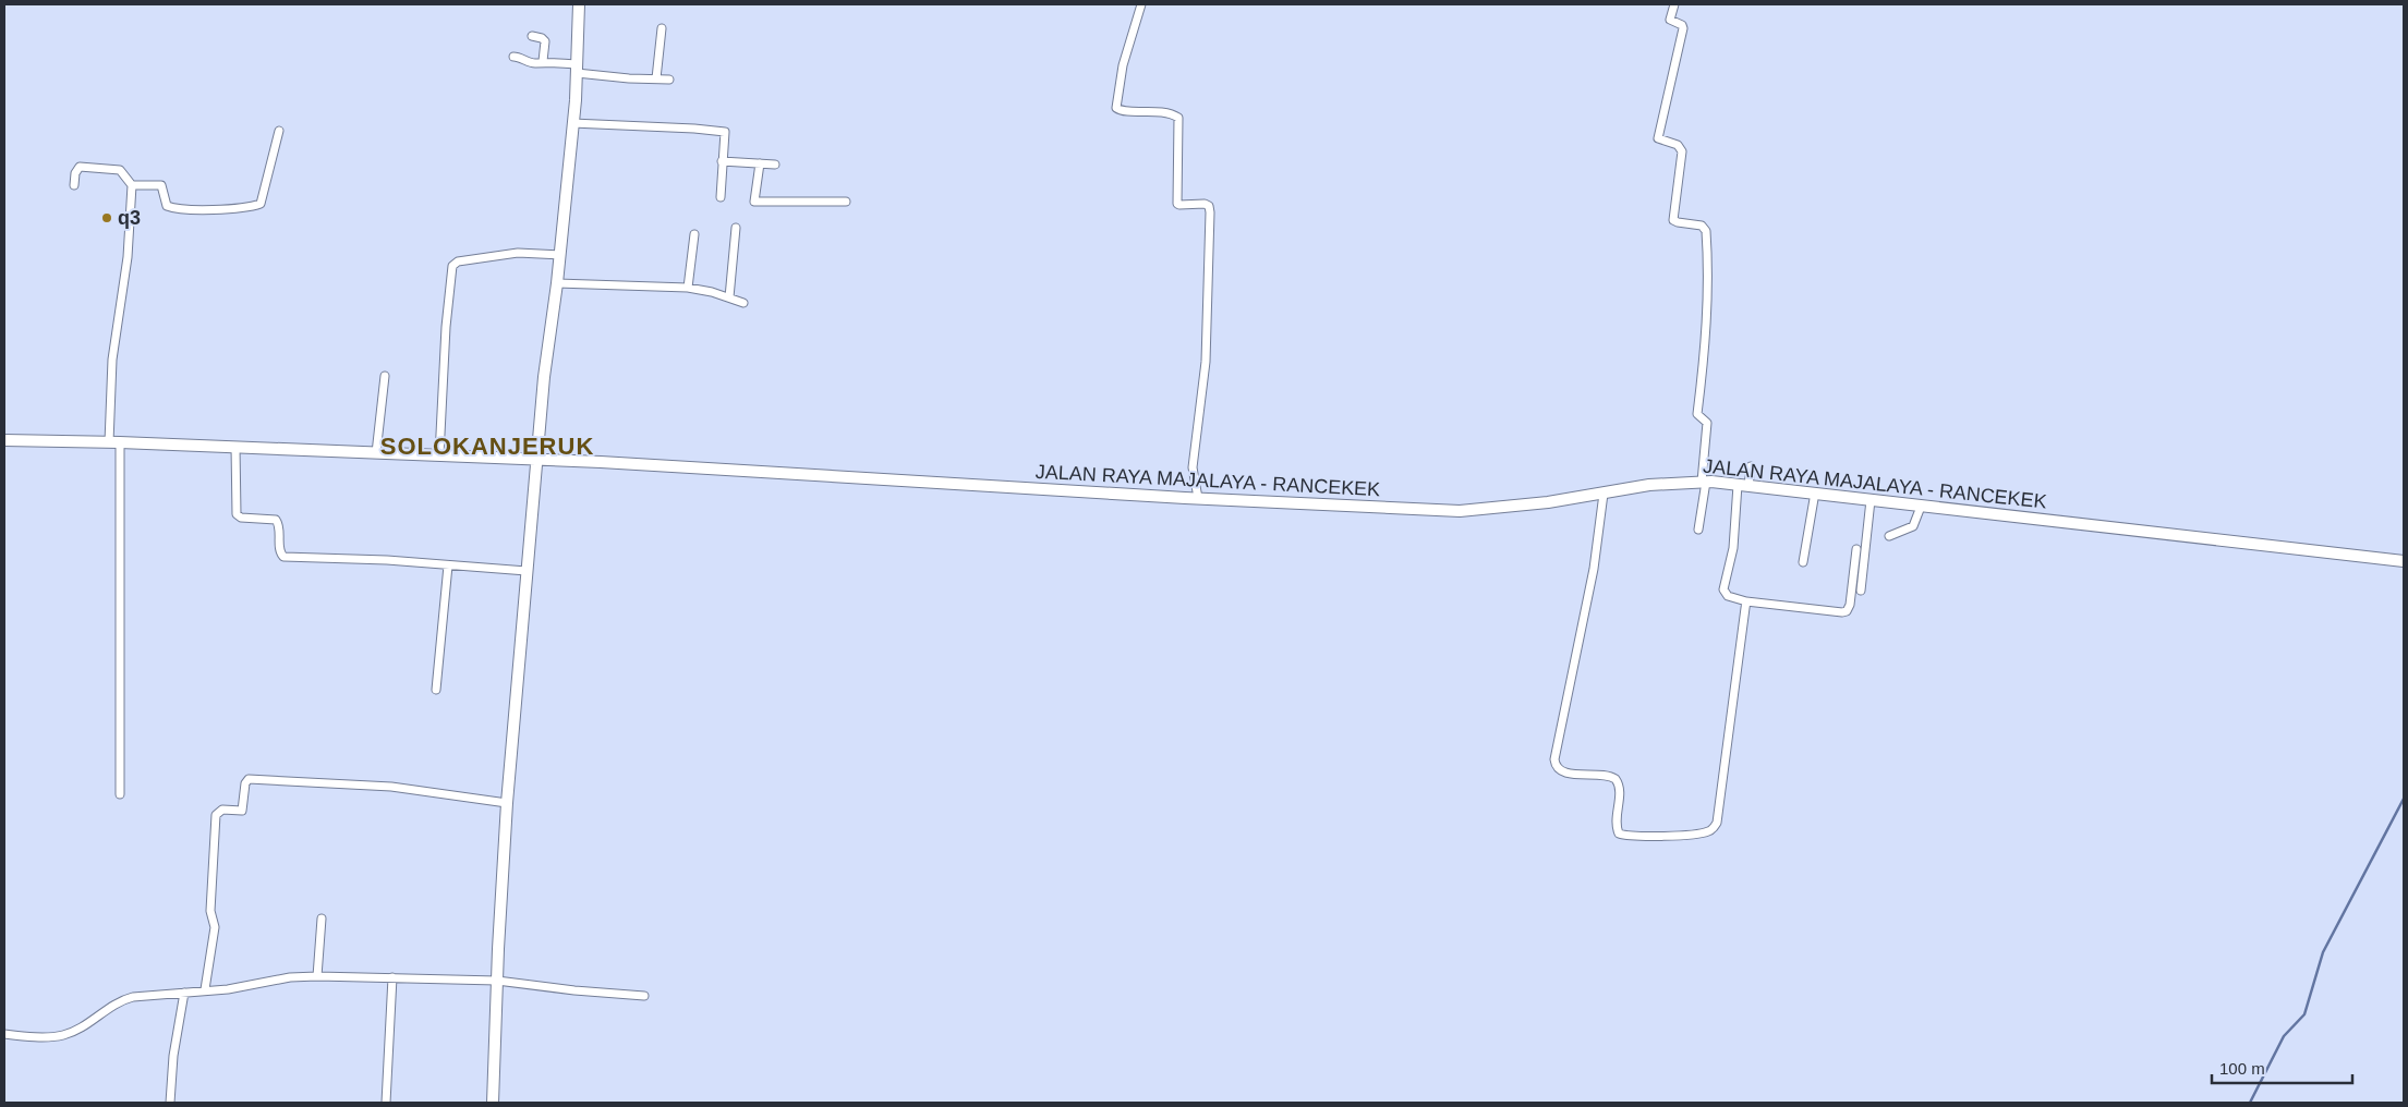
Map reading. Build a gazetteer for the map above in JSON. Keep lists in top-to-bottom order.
{
  "streets": {
    "main road": ["JALAN RAYA MAJALAYA - RANCEKEK"]
  },
  "districts": ["SOLOKANJERUK"],
  "places": ["q3"],
  "scale_bar": "100 m"
}
